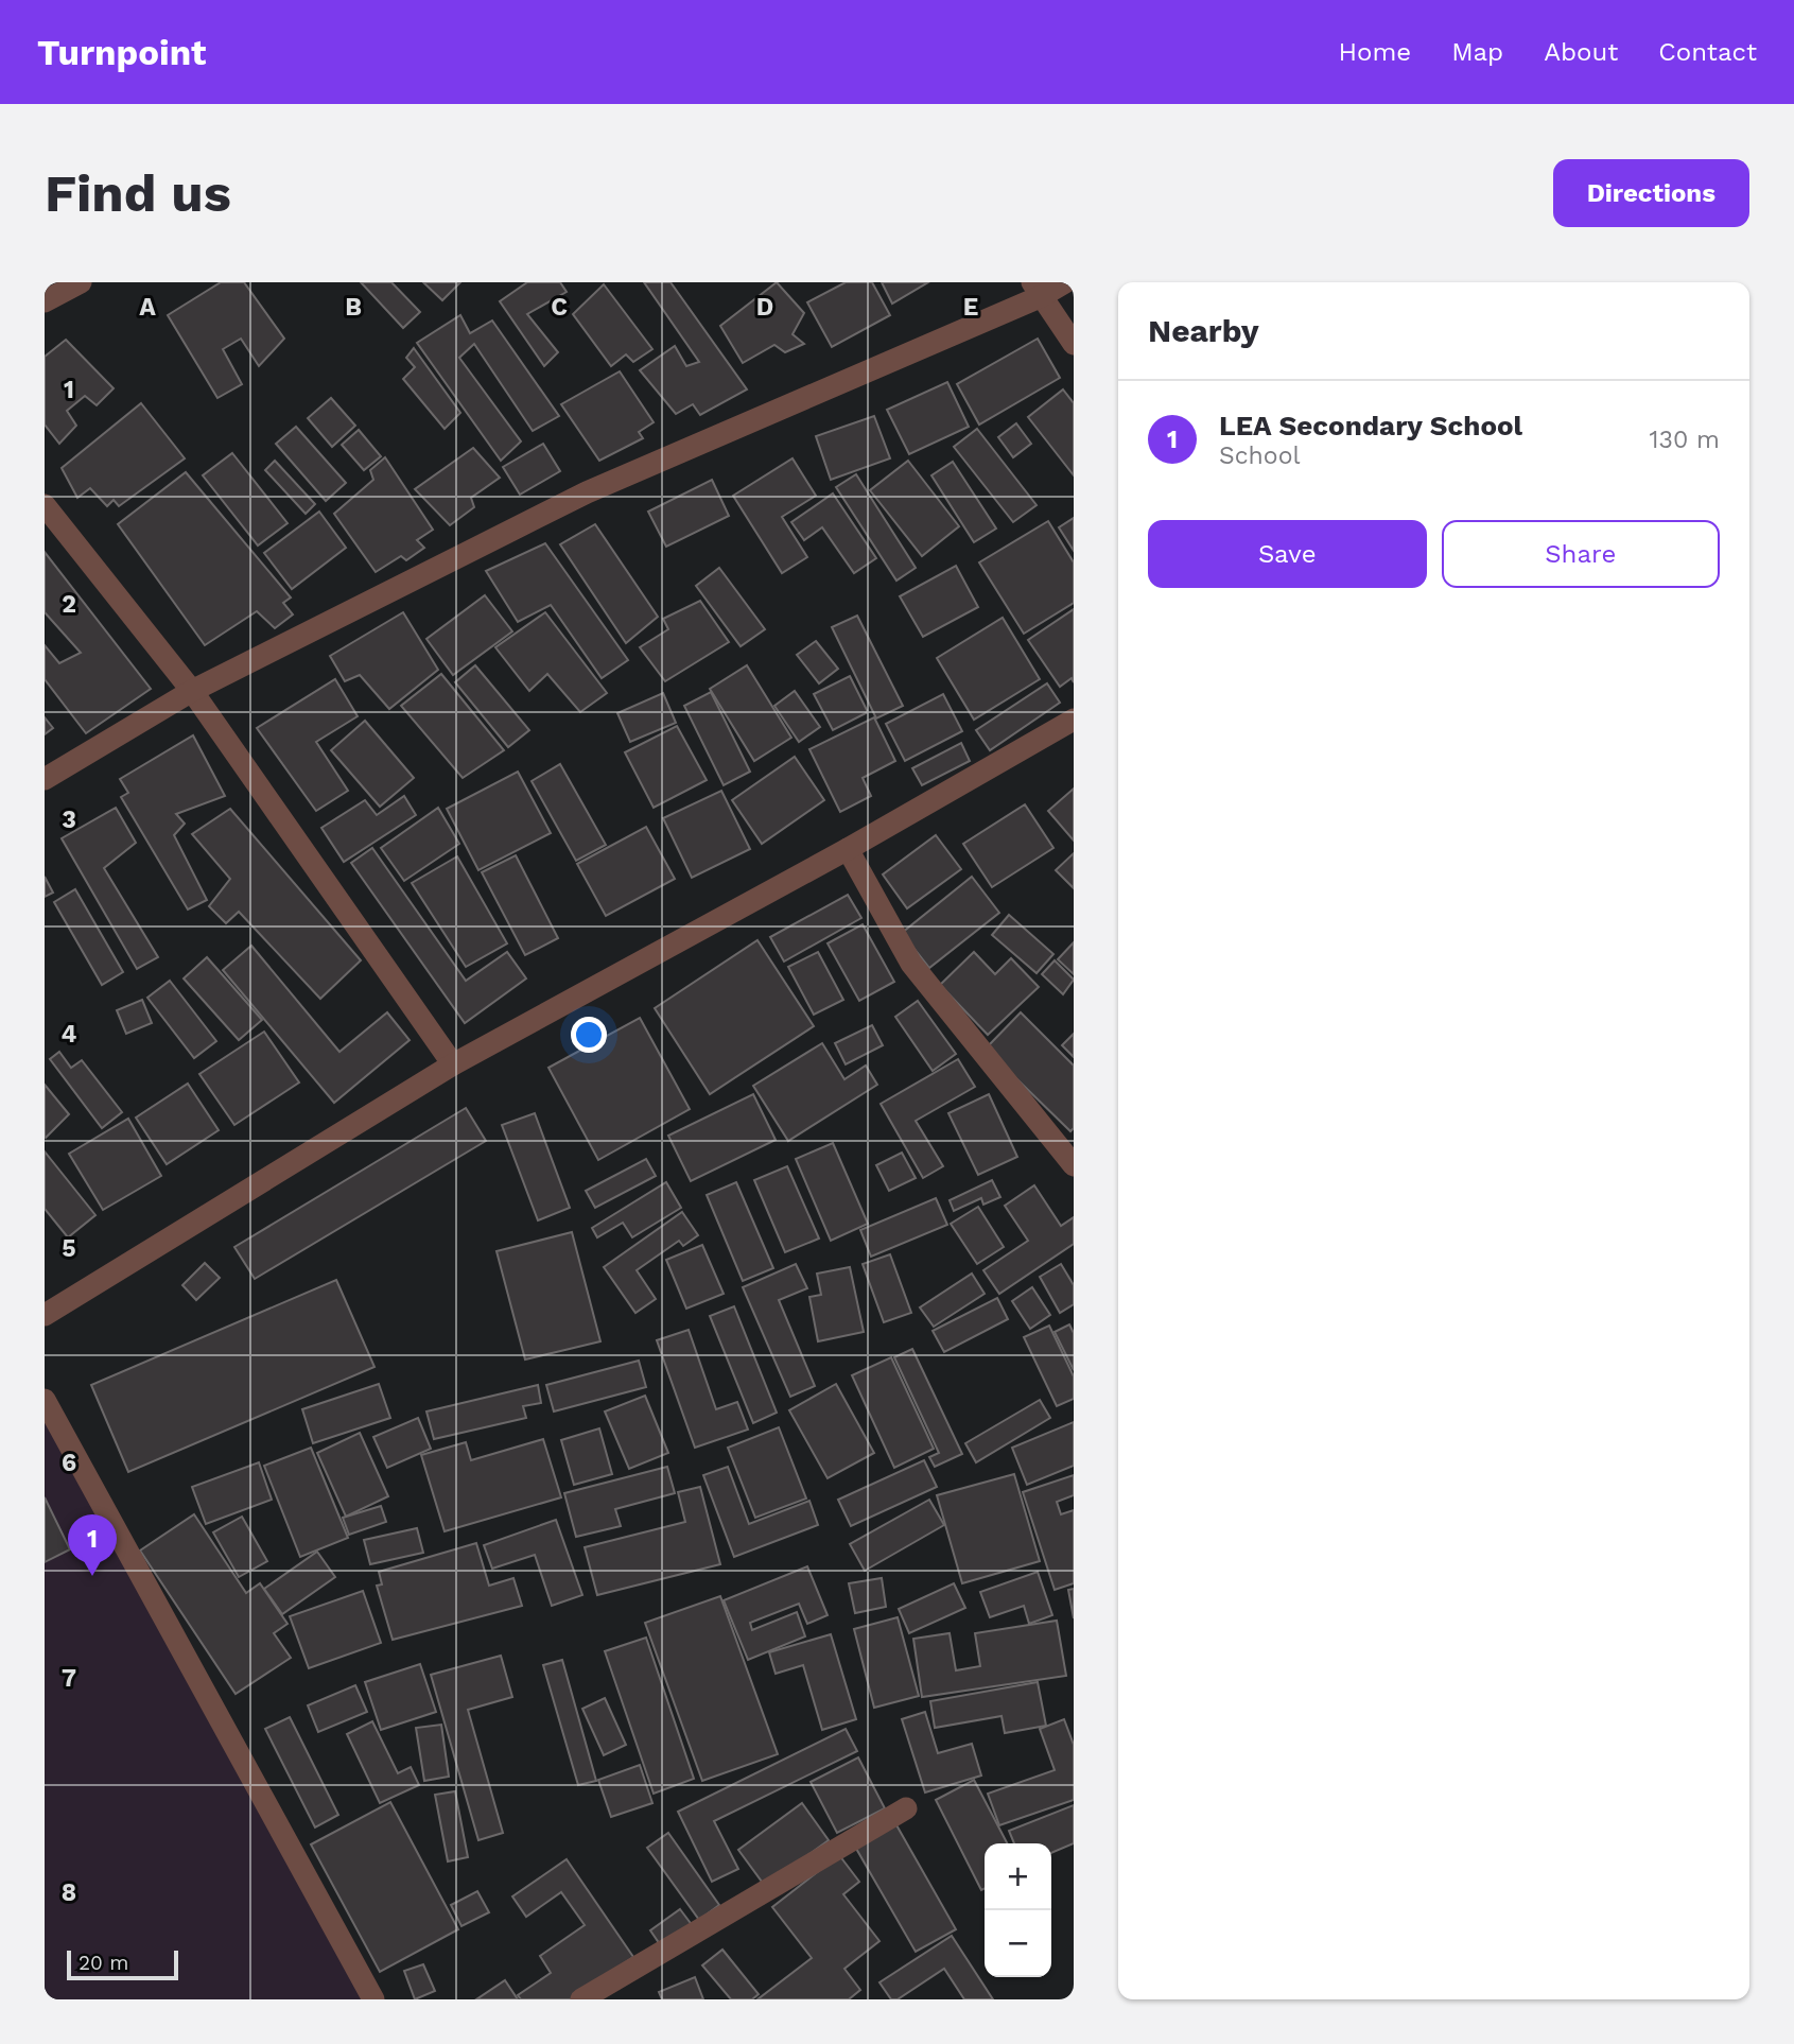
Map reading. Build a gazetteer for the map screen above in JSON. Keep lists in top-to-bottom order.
{
  "scale_bar": "20 m",
  "page": {
    "header": "Turnpoint",
    "nav": [
      "Home",
      "Map",
      "About",
      "Contact"
    ],
    "buttons": [
      "Directions",
      ["Save", "Share"]
    ],
    "title": "Find us",
    "heading": "Nearby",
    "list": [
      {
        "mark": "1",
        "name": "LEA Secondary School",
        "note": "School",
        "value": "130 m"
      }
    ],
    "pins": "1",
    "map_buttons": ["+", "−"],
    "scale": "20 m"
  },
  "grid": {
    "columns": [
      "A",
      "B",
      "C",
      "D",
      "E"
    ],
    "rows": [
      "1",
      "2",
      "3",
      "4",
      "5",
      "6",
      "7",
      "8"
    ]
  }
}
